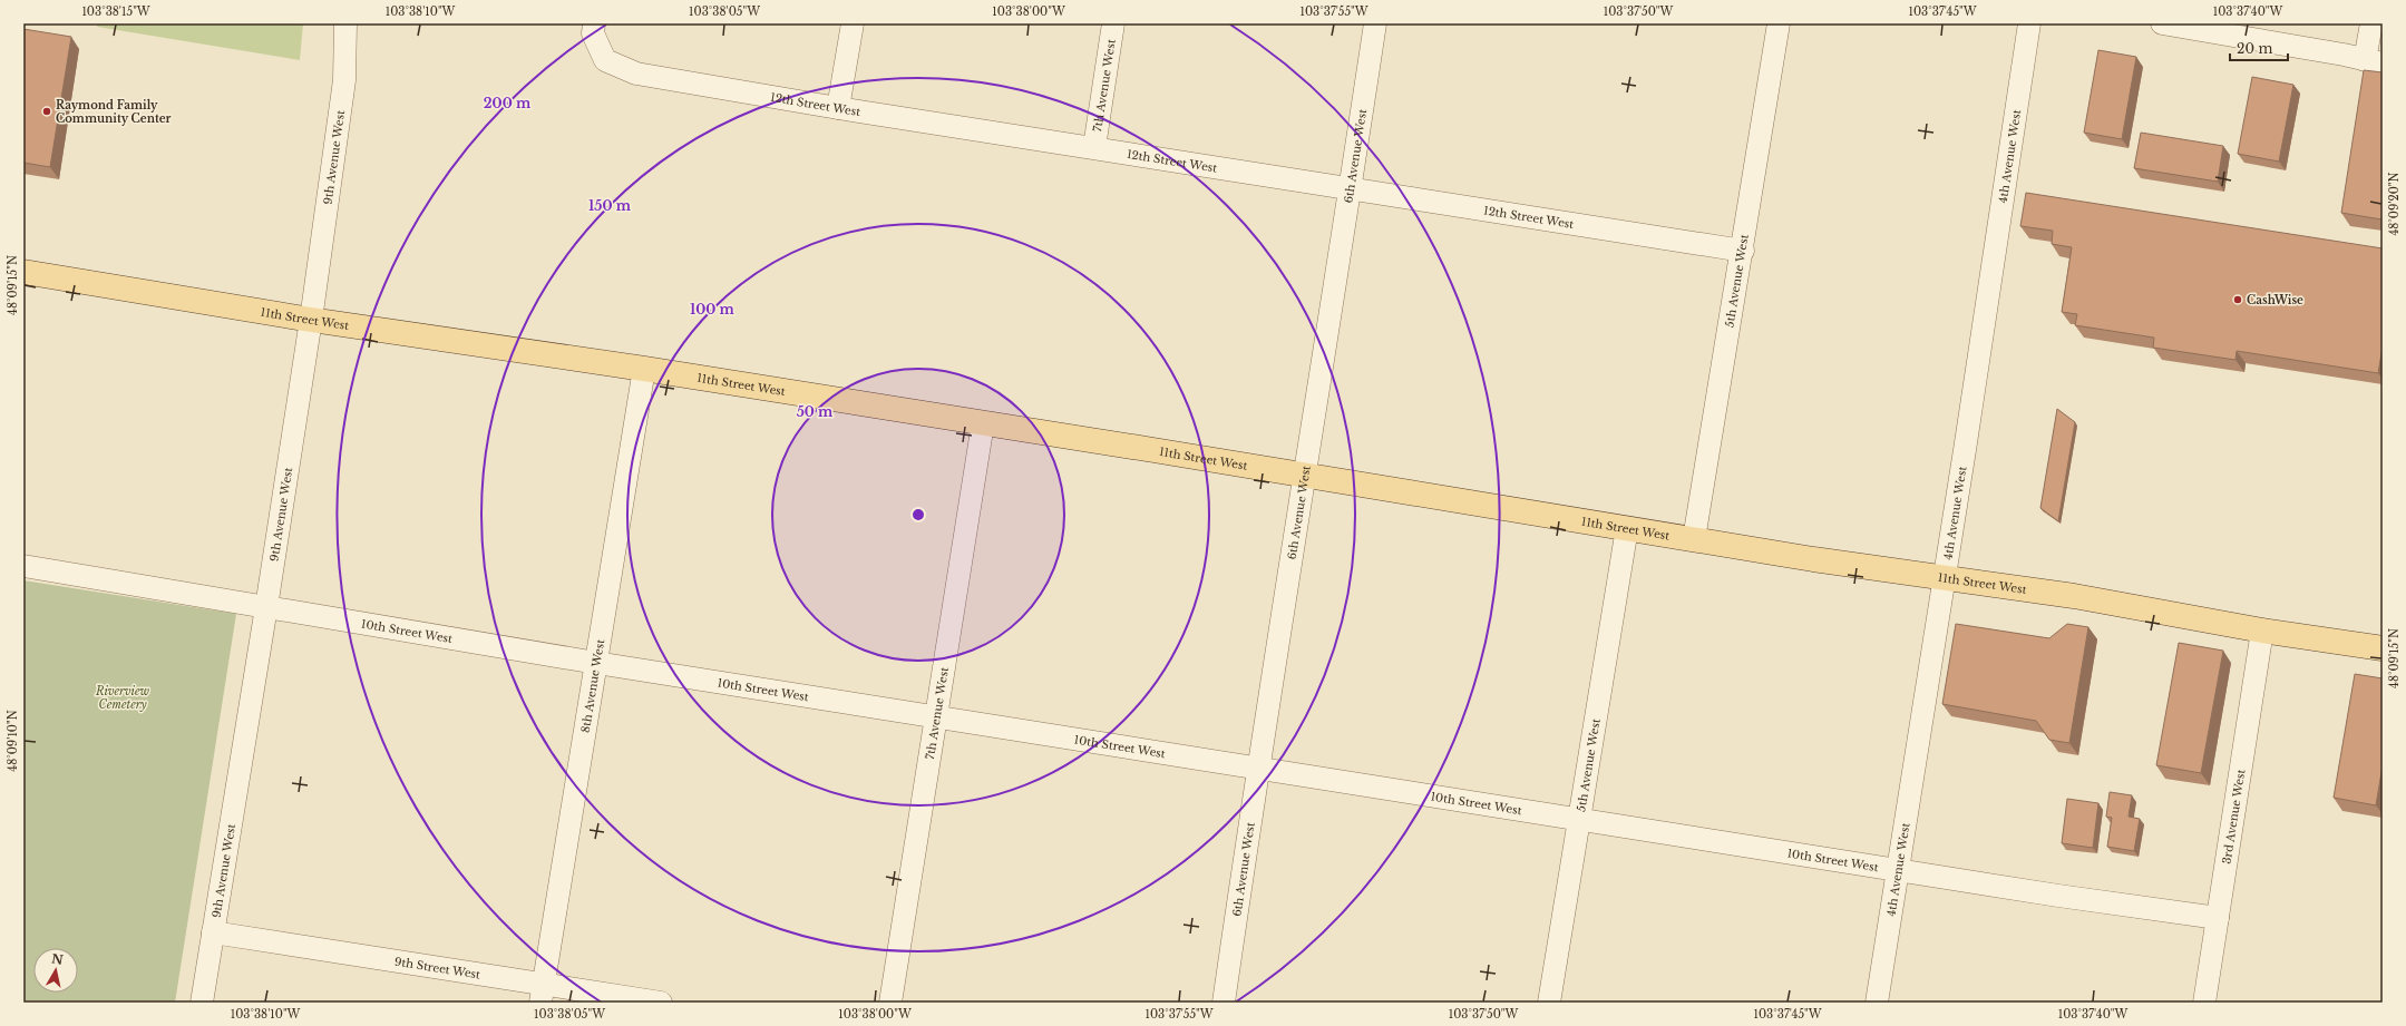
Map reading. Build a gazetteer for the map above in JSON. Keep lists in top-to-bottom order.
{
  "streets": {
    "main road": ["11th Street West"],
    "street": [
      "7th Avenue West",
      "12th Street West",
      "6th Avenue West",
      "4th Avenue West",
      "9th Avenue West",
      "5th Avenue West",
      "10th Street West",
      "8th Avenue West",
      "3rd Avenue West",
      "9th Street West"
    ]
  },
  "crossings": [
    ["7th Avenue West", "12th Street West"],
    ["7th Avenue West", "11th Street West"],
    ["7th Avenue West", "10th Street West"],
    ["12th Street West", "6th Avenue West"],
    ["12th Street West", "5th Avenue West"],
    ["6th Avenue West", "11th Street West"],
    ["6th Avenue West", "10th Street West"],
    ["4th Avenue West", "11th Street West"],
    ["4th Avenue West", "10th Street West"],
    ["9th Avenue West", "11th Street West"],
    ["9th Avenue West", "10th Street West"],
    ["9th Avenue West", "9th Street West"],
    ["5th Avenue West", "11th Street West"],
    ["5th Avenue West", "10th Street West"],
    ["11th Street West", "8th Avenue West"],
    ["11th Street West", "3rd Avenue West"],
    ["10th Street West", "8th Avenue West"],
    ["10th Street West", "3rd Avenue West"],
    ["8th Avenue West", "9th Street West"]
  ],
  "parks": ["Riverview Cemetery"],
  "places": ["Raymond Family Community Center", "CashWise"],
  "scale_bar": "20 m",
  "north": "top",
  "coordinates": [
    "103°38'15\"W",
    "103°38'10\"W",
    "103°38'05\"W",
    "103°38'00\"W",
    "103°37'55\"W",
    "103°37'50\"W",
    "103°37'45\"W",
    "103°37'40\"W",
    "48°09'20\"N",
    "48°09'15\"N",
    "48°09'10\"N"
  ],
  "rings": [
    "200 m",
    "150 m",
    "100 m",
    "50 m"
  ]
}
